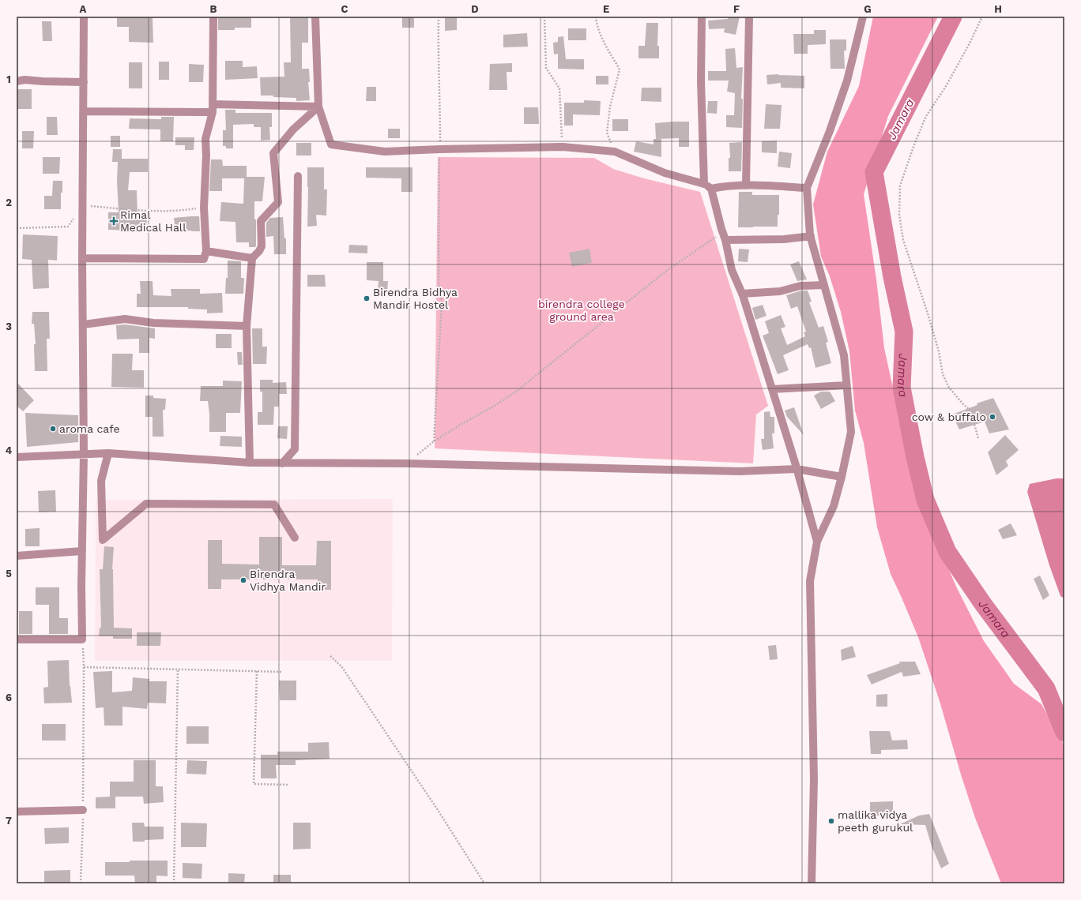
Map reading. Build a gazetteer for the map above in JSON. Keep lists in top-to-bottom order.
{
  "water": ["Jamara"],
  "parks": ["birendra college ground area"],
  "places": {
    "health": ["Rimal Medical Hall"],
    "other": [
      "Birendra Bidhya Mandir Hostel",
      "cow & buffalo",
      "aroma cafe",
      "Birendra Vidhya Mandir",
      "mallika vidya peeth gurukul"
    ]
  },
  "grid": {
    "columns": [
      "A",
      "B",
      "C",
      "D",
      "E",
      "F",
      "G",
      "H"
    ],
    "rows": [
      "1",
      "2",
      "3",
      "4",
      "5",
      "6",
      "7"
    ]
  }
}
